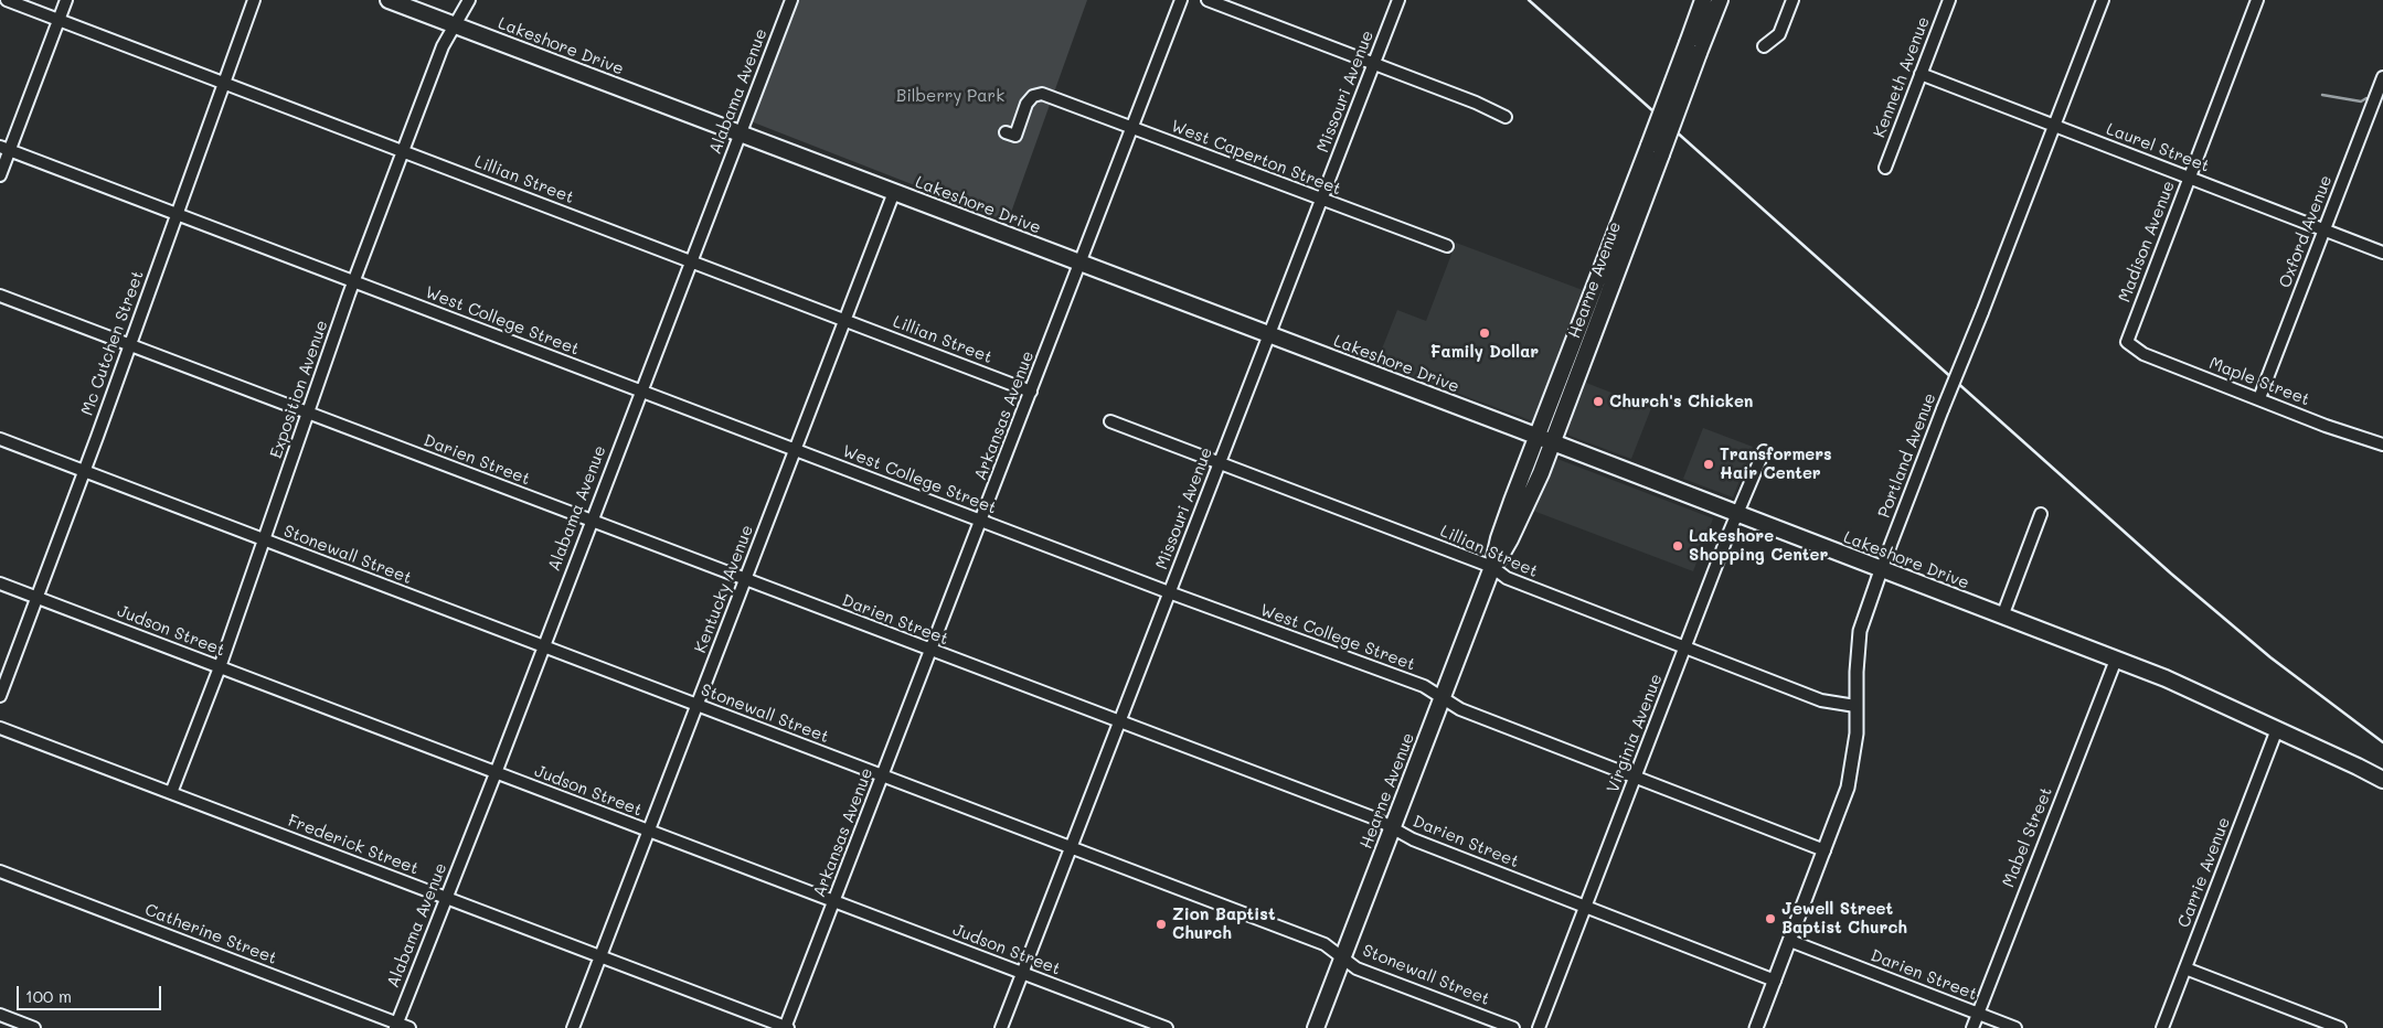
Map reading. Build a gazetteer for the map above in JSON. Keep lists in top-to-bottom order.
{
  "streets": {
    "main road": ["Lakeshore Drive", "Hearne Avenue"],
    "street": [
      "Kenneth Avenue",
      "Alabama Avenue",
      "Missouri Avenue",
      "Laurel Street",
      "West Caperton Street",
      "Lillian Street",
      "Oxford Avenue",
      "Madison Avenue",
      "West College Street",
      "Mc Cutchen Street",
      "Maple Street",
      "Exposition Avenue",
      "Arkansas Avenue",
      "Portland Avenue",
      "Darien Street",
      "Stonewall Street",
      "Kentucky Avenue",
      "Judson Street",
      "Virginia Avenue",
      "Mabel Street",
      "Frederick Street",
      "Carrie Avenue",
      "Catherine Street"
    ]
  },
  "crossings": [
    ["Lakeshore Drive", "Alabama Avenue"],
    ["Lakeshore Drive", "Missouri Avenue"],
    ["Lakeshore Drive", "Hearne Avenue"],
    ["Lakeshore Drive", "Exposition Avenue"],
    ["Lakeshore Drive", "Arkansas Avenue"],
    ["Lakeshore Drive", "Portland Avenue"],
    ["Lakeshore Drive", "Kentucky Avenue"],
    ["Lakeshore Drive", "Virginia Avenue"],
    ["Lakeshore Drive", "Mabel Street"],
    ["Lakeshore Drive", "Carrie Avenue"],
    ["Kenneth Avenue", "Laurel Street"],
    ["Alabama Avenue", "Lillian Street"],
    ["Alabama Avenue", "West College Street"],
    ["Alabama Avenue", "Darien Street"],
    ["Alabama Avenue", "Stonewall Street"],
    ["Alabama Avenue", "Judson Street"],
    ["Alabama Avenue", "Frederick Street"],
    ["Alabama Avenue", "Catherine Street"],
    ["Missouri Avenue", "West Caperton Street"],
    ["Missouri Avenue", "Lillian Street"],
    ["Missouri Avenue", "West College Street"],
    ["Missouri Avenue", "Darien Street"],
    ["Missouri Avenue", "Stonewall Street"],
    ["Missouri Avenue", "Judson Street"],
    ["Laurel Street", "Oxford Avenue"],
    ["Laurel Street", "Madison Avenue"],
    ["Laurel Street", "Portland Avenue"],
    ["West Caperton Street", "Arkansas Avenue"],
    ["Lillian Street", "Hearne Avenue"],
    ["Lillian Street", "Mc Cutchen Street"],
    ["Lillian Street", "Exposition Avenue"],
    ["Lillian Street", "Arkansas Avenue"],
    ["Lillian Street", "Portland Avenue"],
    ["Lillian Street", "Kentucky Avenue"],
    ["Lillian Street", "Virginia Avenue"],
    ["Oxford Avenue", "Maple Street"],
    ["Madison Avenue", "Maple Street"],
    ["Hearne Avenue", "West College Street"],
    ["Hearne Avenue", "Darien Street"],
    ["Hearne Avenue", "Stonewall Street"],
    ["West College Street", "Mc Cutchen Street"],
    ["West College Street", "Exposition Avenue"],
    ["West College Street", "Arkansas Avenue"],
    ["West College Street", "Portland Avenue"],
    ["West College Street", "Kentucky Avenue"],
    ["West College Street", "Virginia Avenue"],
    ["Mc Cutchen Street", "Darien Street"],
    ["Mc Cutchen Street", "Stonewall Street"],
    ["Mc Cutchen Street", "Judson Street"],
    ["Exposition Avenue", "Darien Street"],
    ["Exposition Avenue", "Stonewall Street"],
    ["Exposition Avenue", "Judson Street"],
    ["Exposition Avenue", "Frederick Street"],
    ["Arkansas Avenue", "Darien Street"],
    ["Arkansas Avenue", "Stonewall Street"],
    ["Arkansas Avenue", "Judson Street"],
    ["Arkansas Avenue", "Frederick Street"],
    ["Portland Avenue", "Darien Street"],
    ["Darien Street", "Kentucky Avenue"],
    ["Darien Street", "Virginia Avenue"],
    ["Darien Street", "Mabel Street"],
    ["Stonewall Street", "Kentucky Avenue"],
    ["Kentucky Avenue", "Judson Street"],
    ["Kentucky Avenue", "Frederick Street"]
  ],
  "parks": ["Bilberry Park"],
  "places": [
    "Family Dollar",
    "Church's Chicken",
    "Transformers Hair Center",
    "Lakeshore Shopping Center",
    "Jewell Street Baptist Church",
    "Zion Baptist Church"
  ],
  "scale_bar": "100 m"
}
